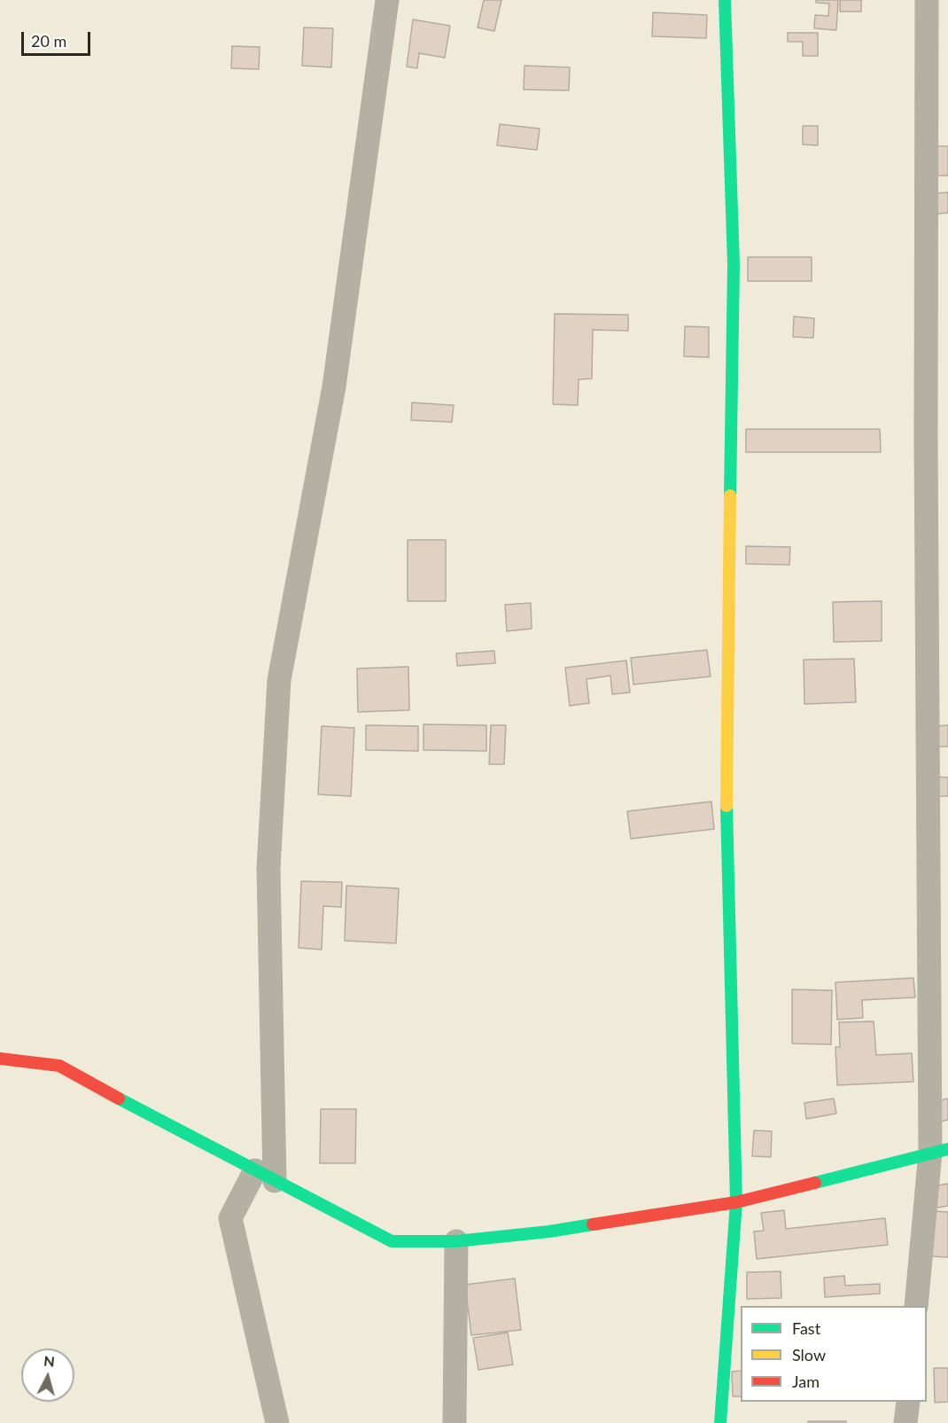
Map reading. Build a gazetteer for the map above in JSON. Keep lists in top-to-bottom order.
{
  "legend": ["Fast", "Slow", "Jam"],
  "scale_bar": "20 m",
  "north": "top"
}
